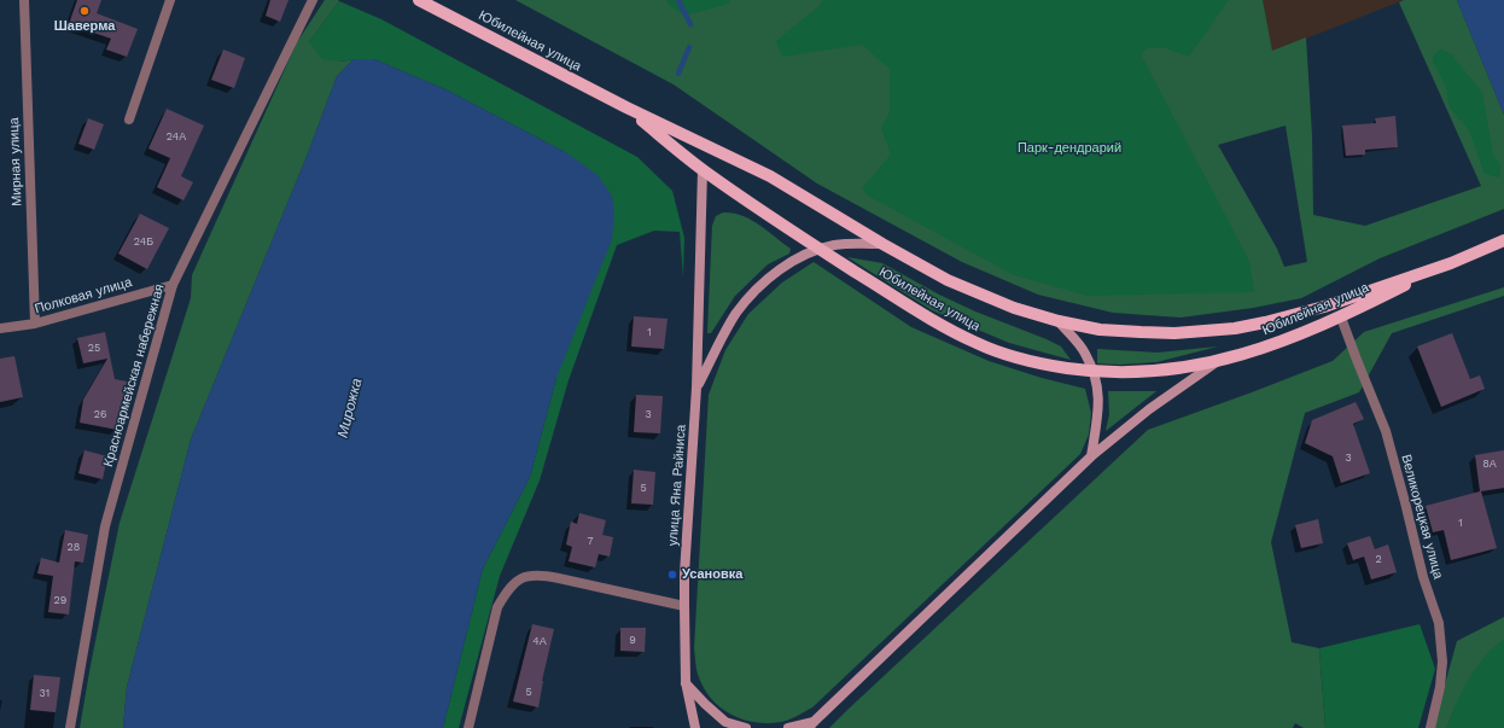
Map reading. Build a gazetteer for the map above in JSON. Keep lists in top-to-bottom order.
{
  "streets": {
    "main road": ["Юбилейная улица"],
    "street": [
      "Мирная улица",
      "Полковая улица",
      "Красноармейская набережная",
      "улица Яна Райниса",
      "Великорецкая улица"
    ]
  },
  "crossings": [
    ["Юбилейная улица", "улица Яна Райниса"],
    ["Юбилейная улица", "Великорецкая улица"],
    ["Мирная улица", "Полковая улица"],
    ["Полковая улица", "Красноармейская набережная"]
  ],
  "water": ["Мирожка"],
  "parks": ["Парк-дендрарий"],
  "places": ["Шаверма", "Усановка"],
  "house_numbers": [
    "24А",
    "24Б",
    "1",
    "25",
    "26",
    "3",
    "3",
    "8А",
    "5",
    "1",
    "7",
    "28",
    "2",
    "29",
    "9",
    "4А",
    "5",
    "31"
  ]
}
